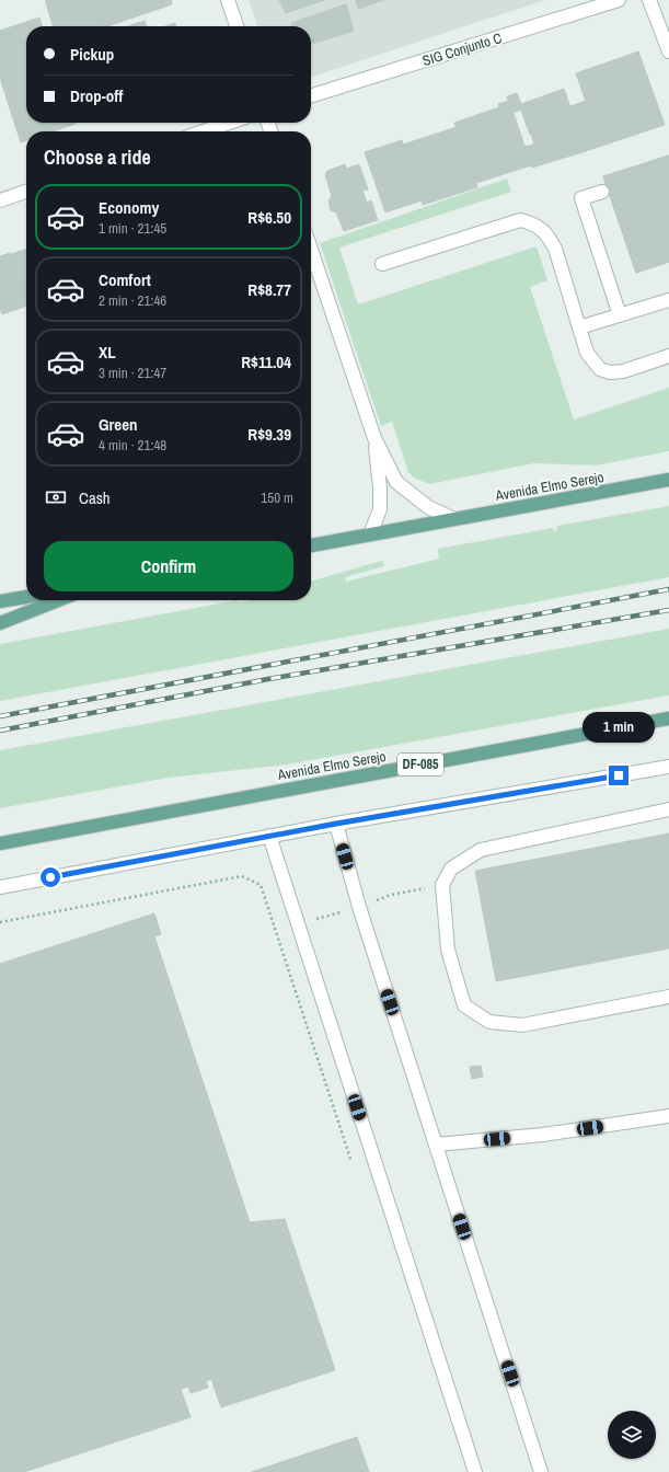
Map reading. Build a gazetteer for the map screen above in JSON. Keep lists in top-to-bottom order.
{
  "streets": {
    "main road": ["Avenida Elmo Serejo", "DF-085"],
    "street": ["SIG Conjunto C"]
  },
  "page": {
    "banner": ["Pickup", "Drop-off"],
    "heading": "Choose a ride",
    "list": [
      {
        "name": "Economy",
        "note": "1 min · 21:45",
        "value": "R$6.50"
      },
      {
        "name": "Comfort",
        "note": "2 min · 21:46",
        "value": "R$8.77"
      },
      {
        "name": "XL",
        "note": "3 min · 21:47",
        "value": "R$11.04"
      },
      {
        "name": "Green",
        "note": "4 min · 21:48",
        "value": "R$9.39"
      }
    ],
    "pay": ["Cash", "150 m"],
    "buttons": "Confirm",
    "bubble": "1 min"
  }
}
